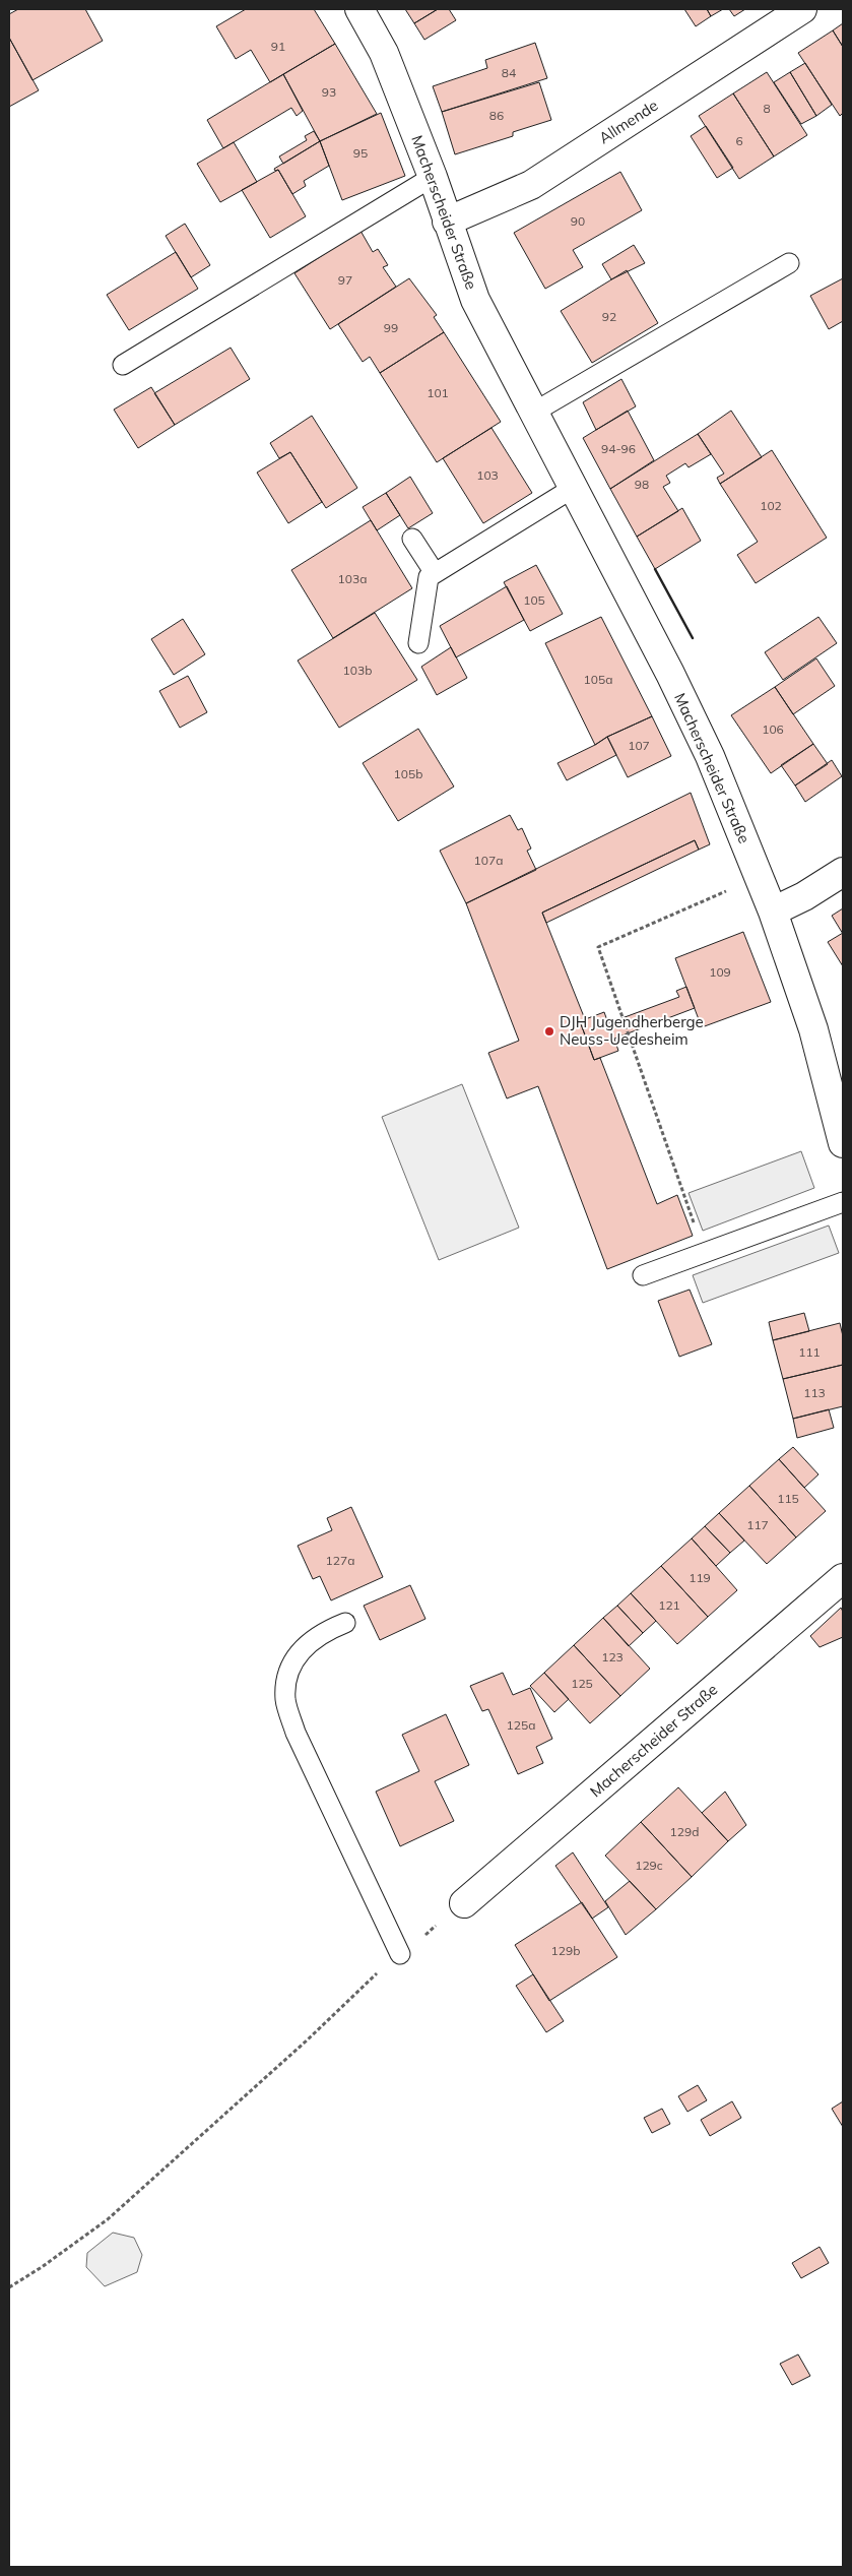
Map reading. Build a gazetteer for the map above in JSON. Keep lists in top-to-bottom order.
{
  "streets": {
    "street": ["Allmende", "Macherscheider Straße"]
  },
  "crossings": [
    ["Allmende", "Macherscheider Straße"]
  ],
  "places": ["DJH Jugendherberge Neuss-Uedesheim"],
  "house_numbers": [
    "91",
    "84",
    "93",
    "8",
    "86",
    "6",
    "95",
    "90",
    "97",
    "92",
    "99",
    "101",
    "94-96",
    "103",
    "98",
    "102",
    "103a",
    "105",
    "103b",
    "105a",
    "106",
    "107",
    "105b",
    "107a",
    "109",
    "111",
    "113",
    "115",
    "117",
    "127a",
    "119",
    "121",
    "123",
    "125",
    "125a",
    "129d",
    "129c",
    "129b"
  ]
}
